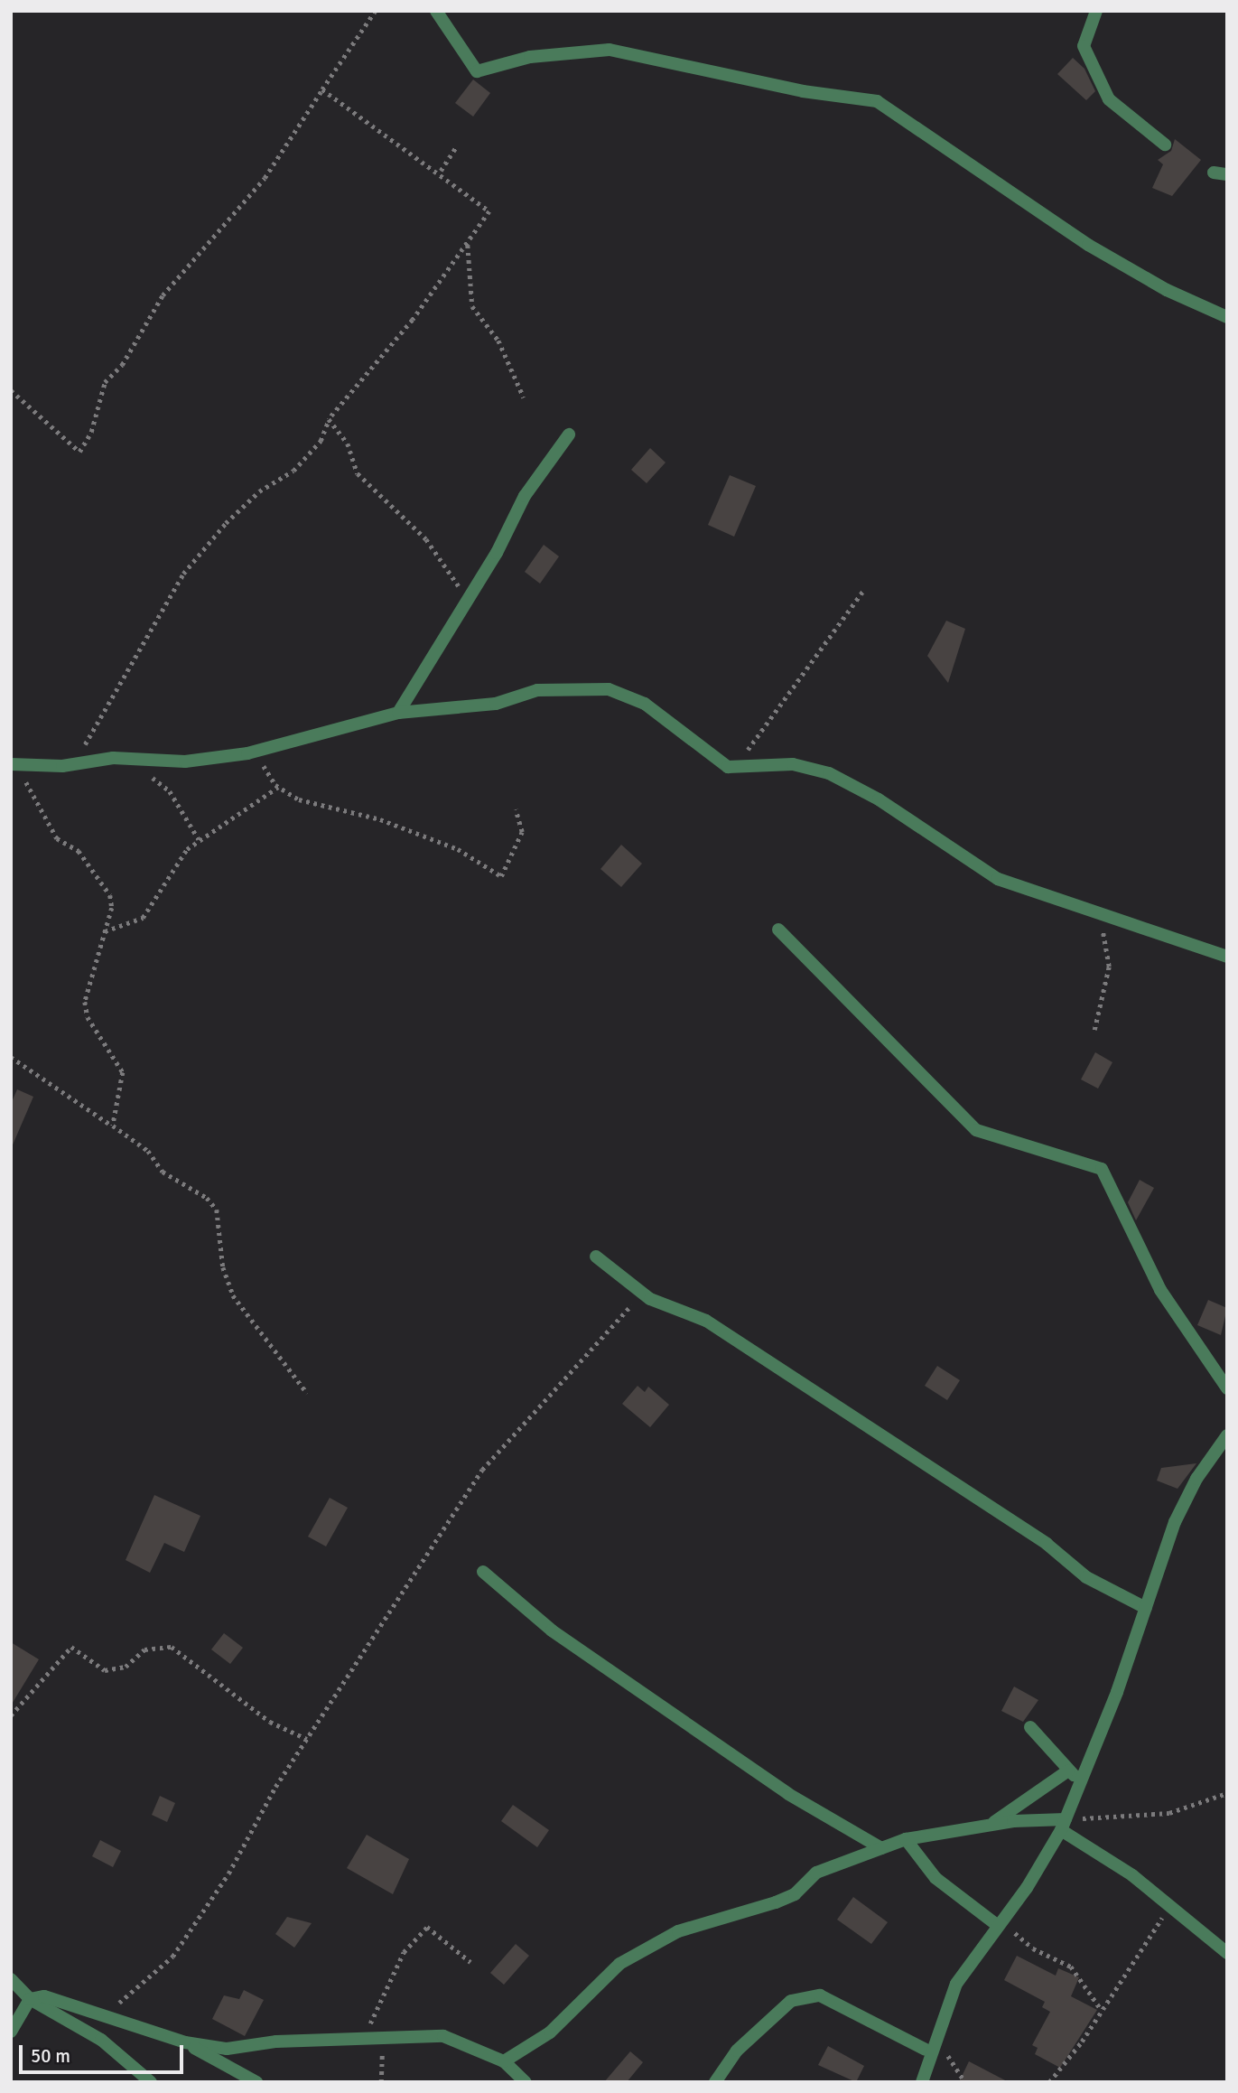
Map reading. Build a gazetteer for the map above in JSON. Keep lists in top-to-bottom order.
{
  "scale_bar": "50 m"
}
